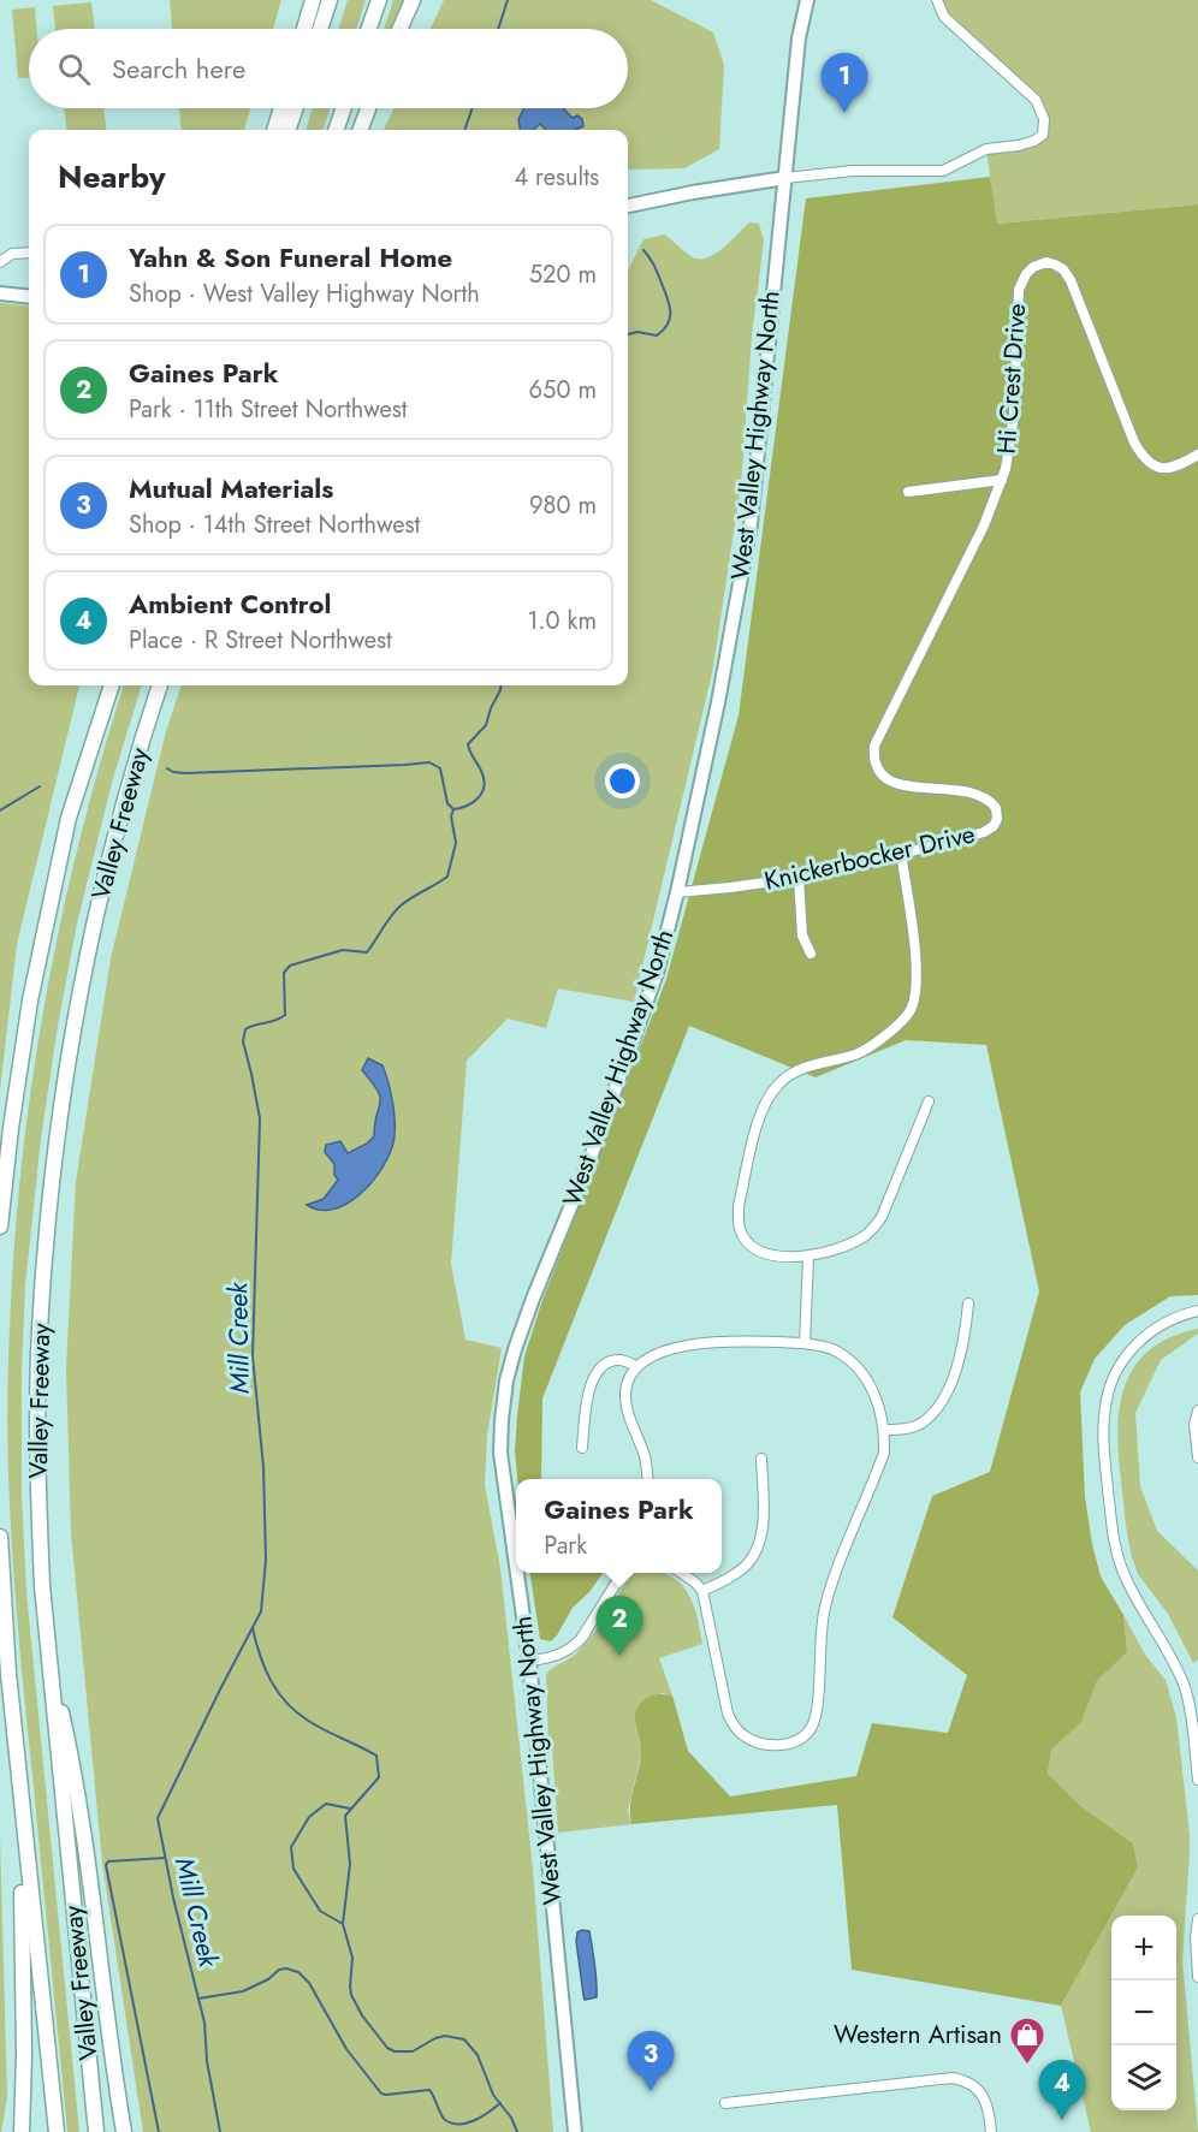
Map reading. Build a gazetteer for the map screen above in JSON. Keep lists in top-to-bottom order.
{
  "streets": {
    "highway": ["Valley Freeway"],
    "main road": ["West Valley Highway North"],
    "street": ["Hi Crest Drive", "Knickerbocker Drive"]
  },
  "crossings": [
    ["Hi Crest Drive", "Knickerbocker Drive"],
    ["West Valley Highway North", "Knickerbocker Drive"]
  ],
  "water": ["Mill Creek"],
  "places": {
    "shop": ["Western Artisan"]
  },
  "page": {
    "search": "Search here",
    "pins": [
      "1",
      "2",
      "3",
      "4"
    ],
    "heading": ["Nearby", "4 results"],
    "list": [
      {
        "mark": "1",
        "name": "Yahn & Son Funeral Home",
        "note": "Shop · West Valley Highway North",
        "value": "520 m"
      },
      {
        "mark": "2",
        "name": "Gaines Park",
        "note": "Park · 11th Street Northwest",
        "value": "650 m"
      },
      {
        "mark": "3",
        "name": "Mutual Materials",
        "note": "Shop · 14th Street Northwest",
        "value": "980 m"
      },
      {
        "mark": "4",
        "name": "Ambient Control",
        "note": "Place · R Street Northwest",
        "value": "1.0 km"
      }
    ],
    "popup": ["Gaines Park", "Park"],
    "map_buttons": ["+", "−"]
  }
}
